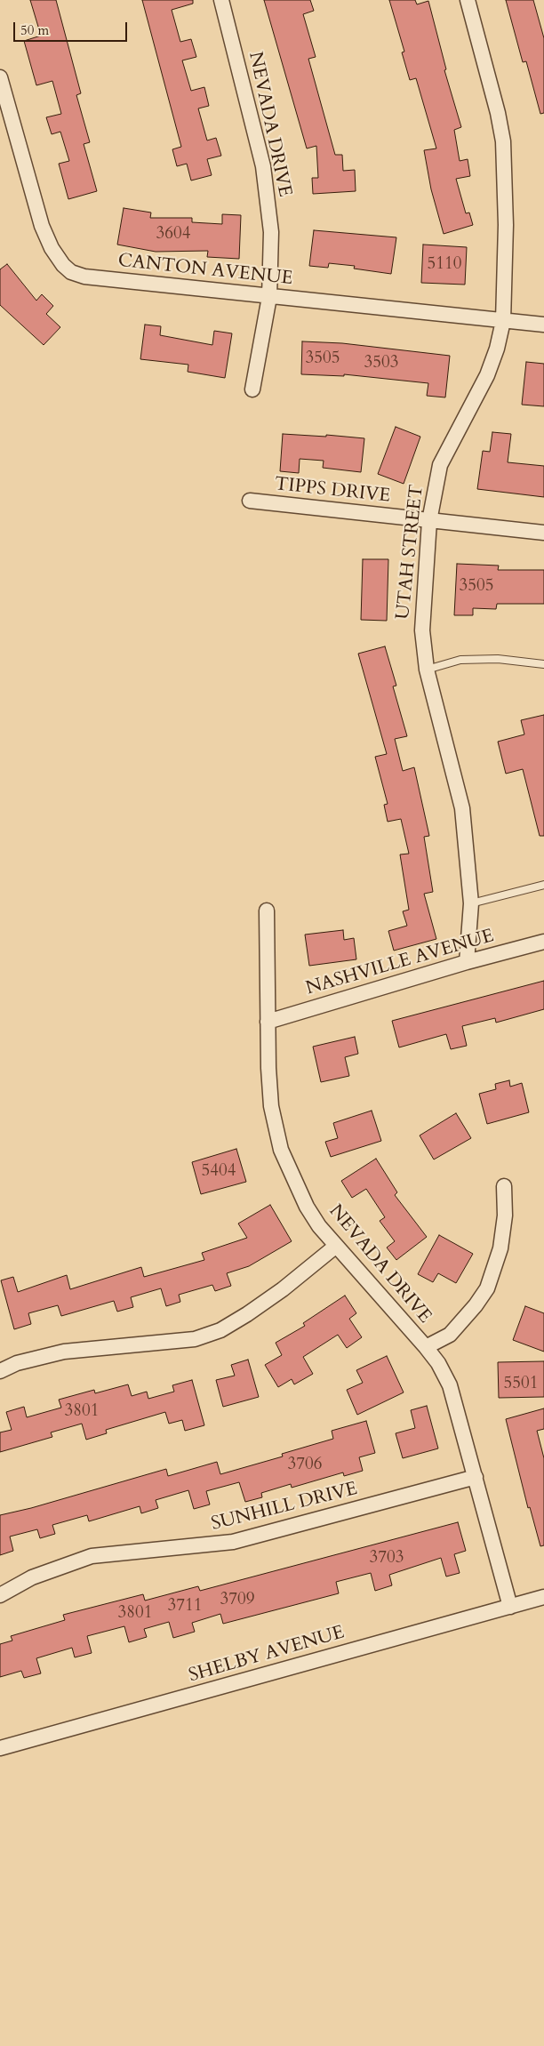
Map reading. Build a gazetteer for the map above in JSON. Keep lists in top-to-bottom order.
{
  "streets": {
    "street": [
      "NEVADA DRIVE",
      "CANTON AVENUE",
      "TIPPS DRIVE",
      "UTAH STREET",
      "NASHVILLE AVENUE",
      "SUNHILL DRIVE",
      "SHELBY AVENUE"
    ]
  },
  "crossings": [
    ["NEVADA DRIVE", "CANTON AVENUE"],
    ["NEVADA DRIVE", "NASHVILLE AVENUE"],
    ["NEVADA DRIVE", "SUNHILL DRIVE"],
    ["NEVADA DRIVE", "SHELBY AVENUE"],
    ["CANTON AVENUE", "UTAH STREET"],
    ["TIPPS DRIVE", "UTAH STREET"],
    ["UTAH STREET", "NASHVILLE AVENUE"]
  ],
  "house_numbers": [
    "3604",
    "5110",
    "3505",
    "3503",
    "3505",
    "5404",
    "5501",
    "3801",
    "3706",
    "3703",
    "3709",
    "3711",
    "3801"
  ],
  "scale_bar": "50 m"
}
